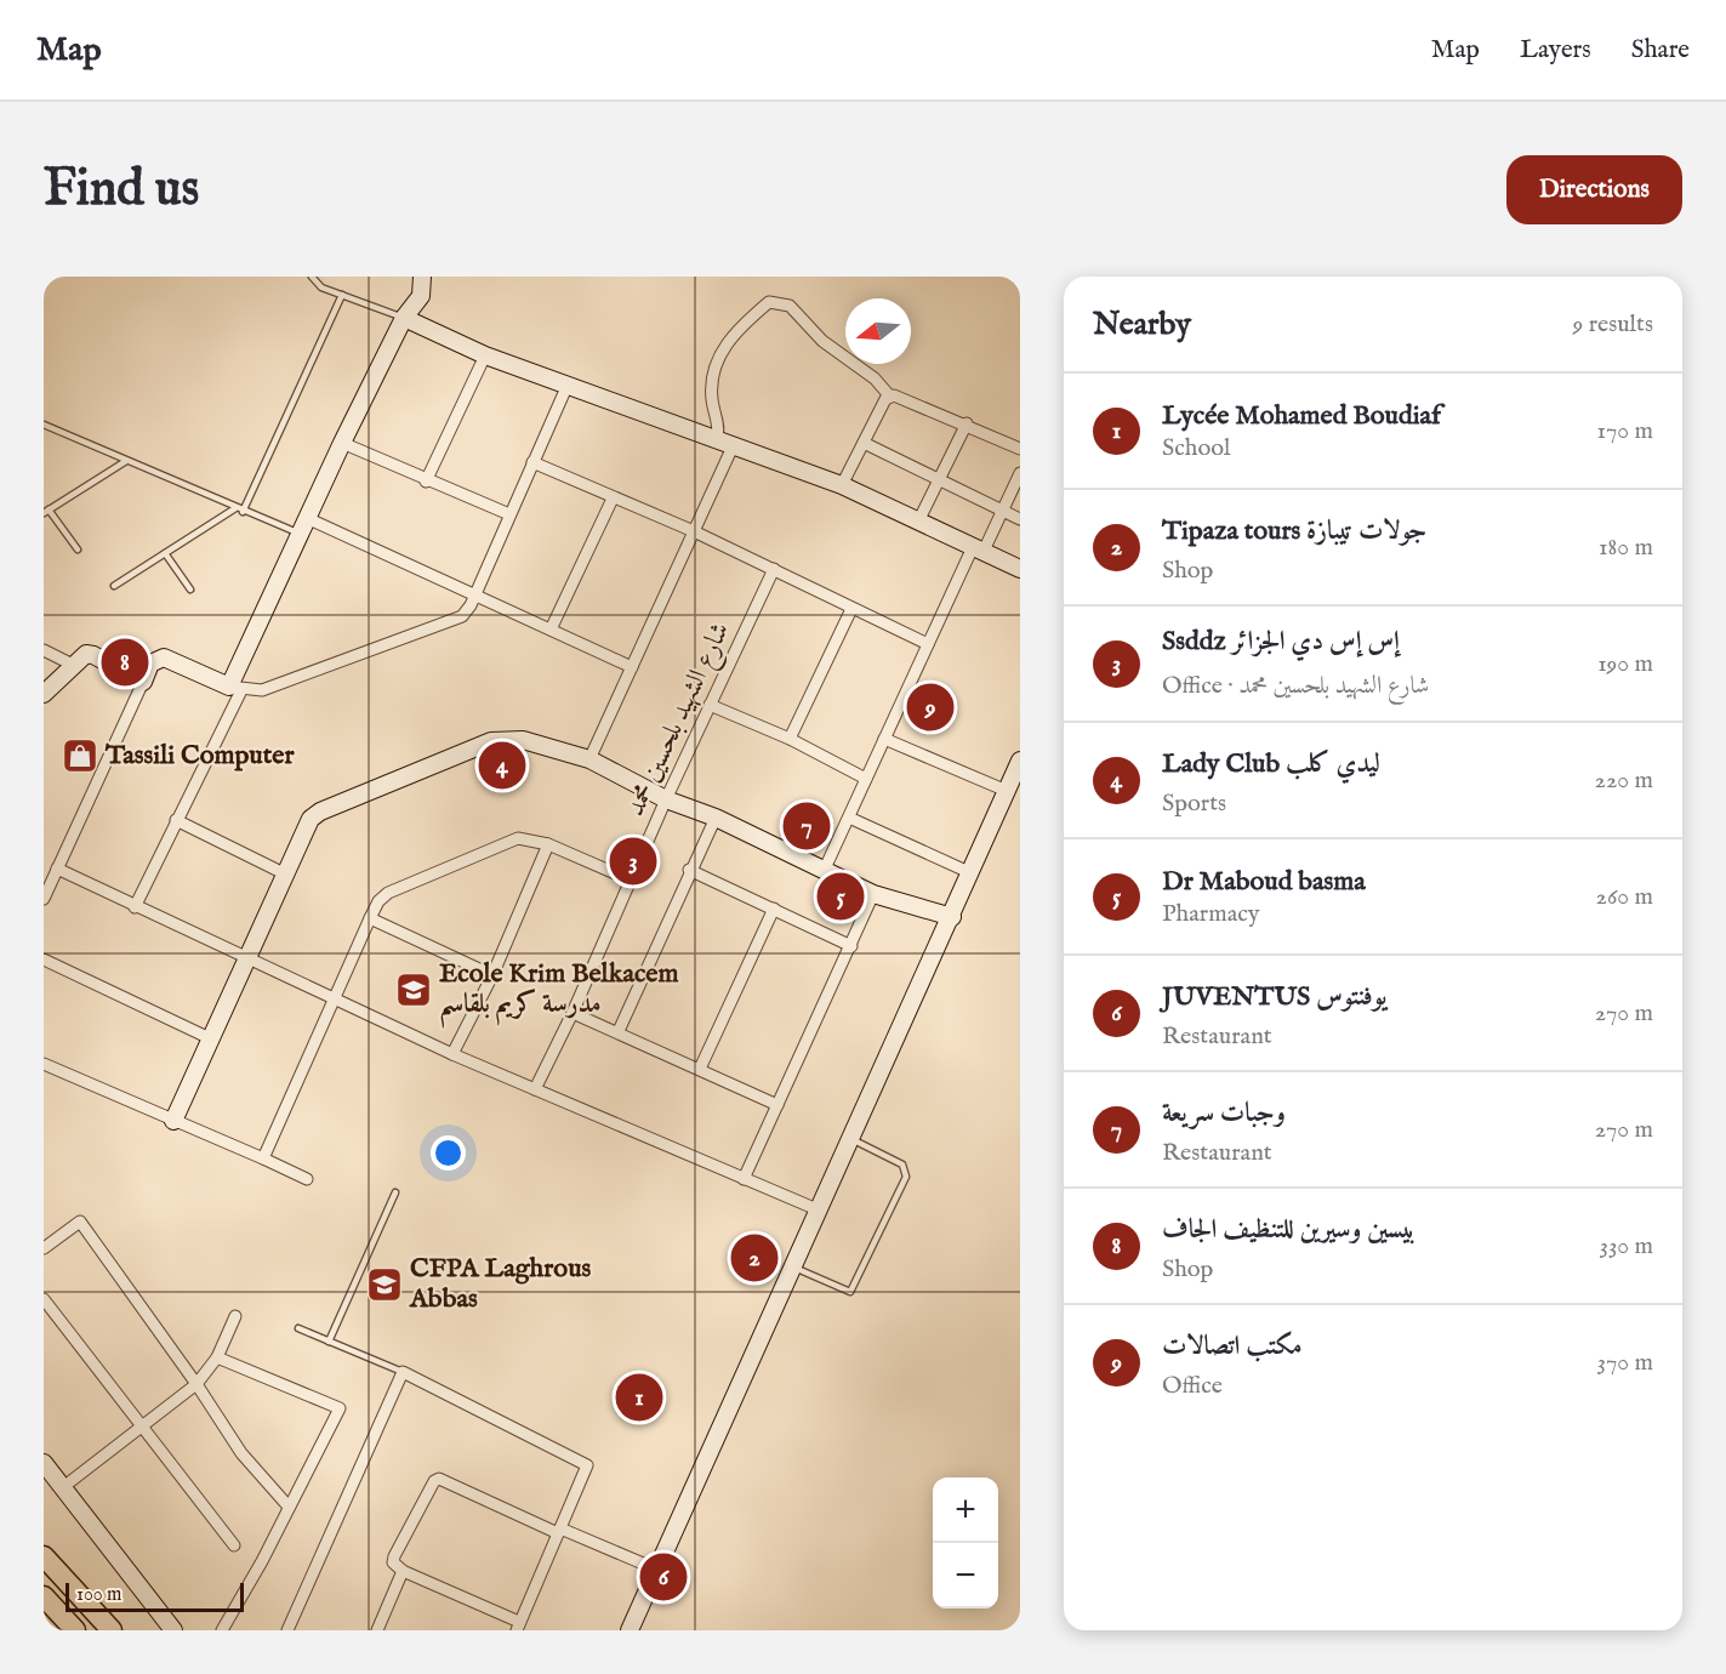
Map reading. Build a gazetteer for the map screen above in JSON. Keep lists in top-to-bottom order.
{
  "streets": {
    "street": ["شارع الشهيد بلحسين محمد"]
  },
  "places": {
    "shop": ["Tassili Computer"],
    "school or university": ["Ecole Krim Belkacem مدرسة كريم بلقاسم", "CFPA Laghrous Abbas"]
  },
  "scale_bar": "100 m",
  "north": "left",
  "page": {
    "header": "Map",
    "nav": ["Map", "Layers", "Share"],
    "buttons": "Directions",
    "title": "Find us",
    "heading": ["Nearby", "9 results"],
    "list": [
      {
        "mark": "1",
        "name": "Lycée Mohamed Boudiaf",
        "note": "School",
        "value": "170 m"
      },
      {
        "mark": "2",
        "name": "Tipaza tours جولات تيبازة",
        "note": "Shop",
        "value": "180 m"
      },
      {
        "mark": "3",
        "name": "Ssddz إس إس دي الجزائر",
        "note": "Office · شارع الشهيد بلحسين محمد",
        "value": "190 m"
      },
      {
        "mark": "4",
        "name": "Lady Club ليدي كلب",
        "note": "Sports",
        "value": "220 m"
      },
      {
        "mark": "5",
        "name": "Dr Maboud basma",
        "note": "Pharmacy",
        "value": "260 m"
      },
      {
        "mark": "6",
        "name": "JUVENTUS يوفنتوس",
        "note": "Restaurant",
        "value": "270 m"
      },
      {
        "mark": "7",
        "name": "وجبات سريعة",
        "note": "Restaurant",
        "value": "270 m"
      },
      {
        "mark": "8",
        "name": "بيسين وسيرين للتنظيف الجاف",
        "note": "Shop",
        "value": "330 m"
      },
      {
        "mark": "9",
        "name": "مكتب اتصالات",
        "note": "Office",
        "value": "370 m"
      }
    ],
    "pins": [
      "8",
      "9",
      "4",
      "7",
      "3",
      "5",
      "2",
      "1",
      "6"
    ],
    "map_buttons": ["+", "−"],
    "scale": "100 m"
  }
}
